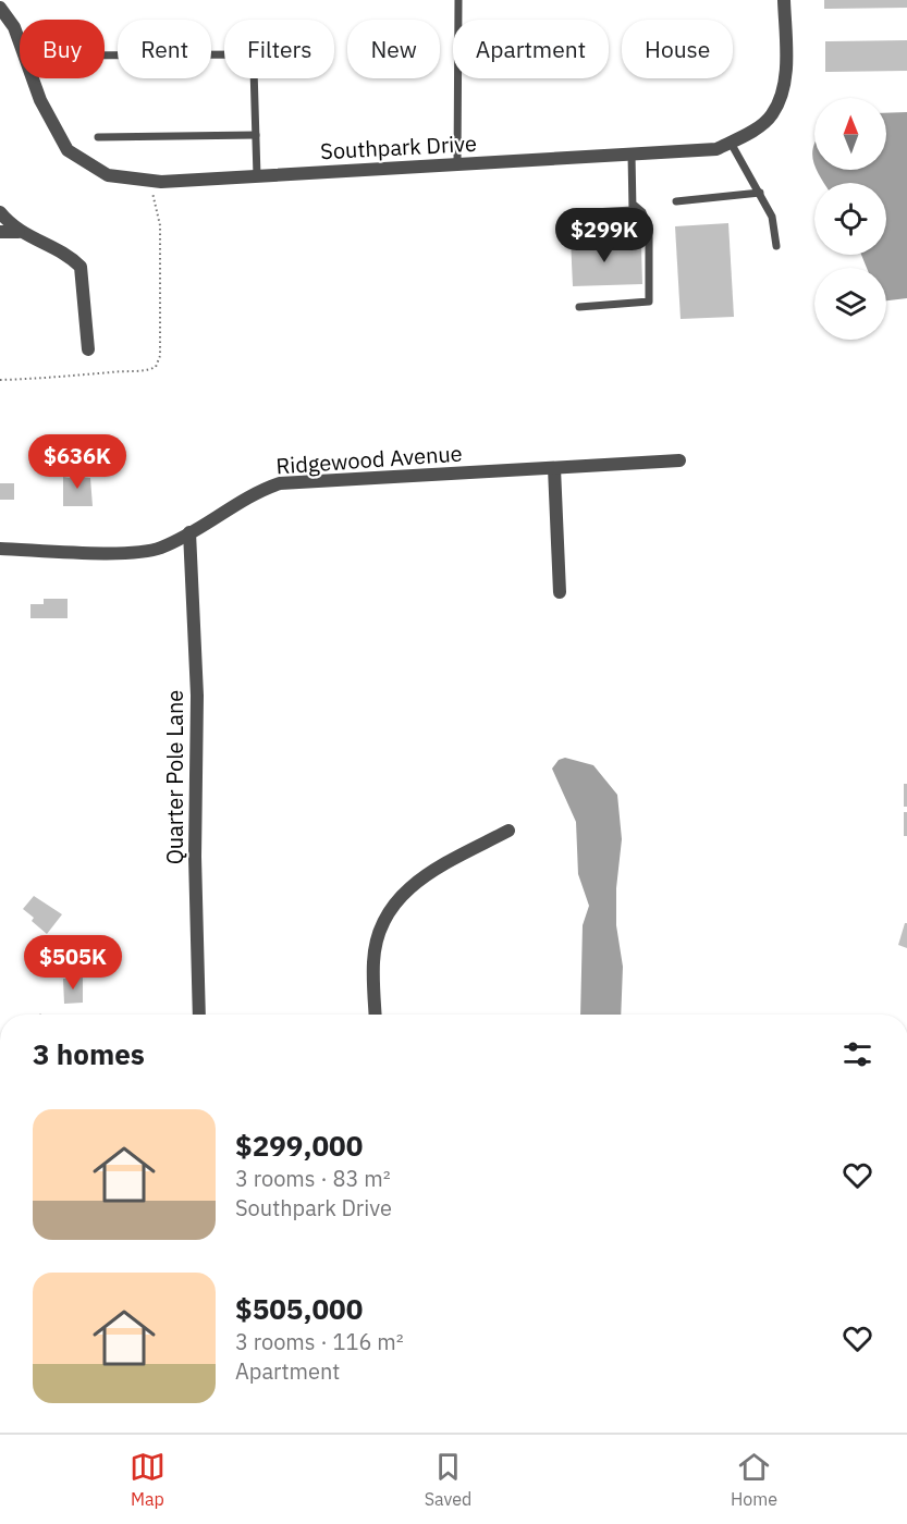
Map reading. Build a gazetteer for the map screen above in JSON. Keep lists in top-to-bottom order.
{
  "streets": {
    "street": ["Southpark Drive", "Ridgewood Avenue", "Quarter Pole Lane"]
  },
  "crossings": [
    ["Ridgewood Avenue", "Quarter Pole Lane"]
  ],
  "north": "top",
  "page": {
    "chip": [
      "Buy",
      "Rent",
      "Filters",
      "New",
      "Apartment",
      "House"
    ],
    "price": ["$299K", "$636K", "$505K"],
    "heading": "3 homes",
    "list": [
      {
        "name": "$299,000",
        "note": "3 rooms · 83 m² · Southpark Drive"
      },
      {
        "name": "$505,000",
        "note": "3 rooms · 116 m² · Apartment"
      }
    ],
    "tabs": ["Map", "Saved", "Home"]
  }
}
